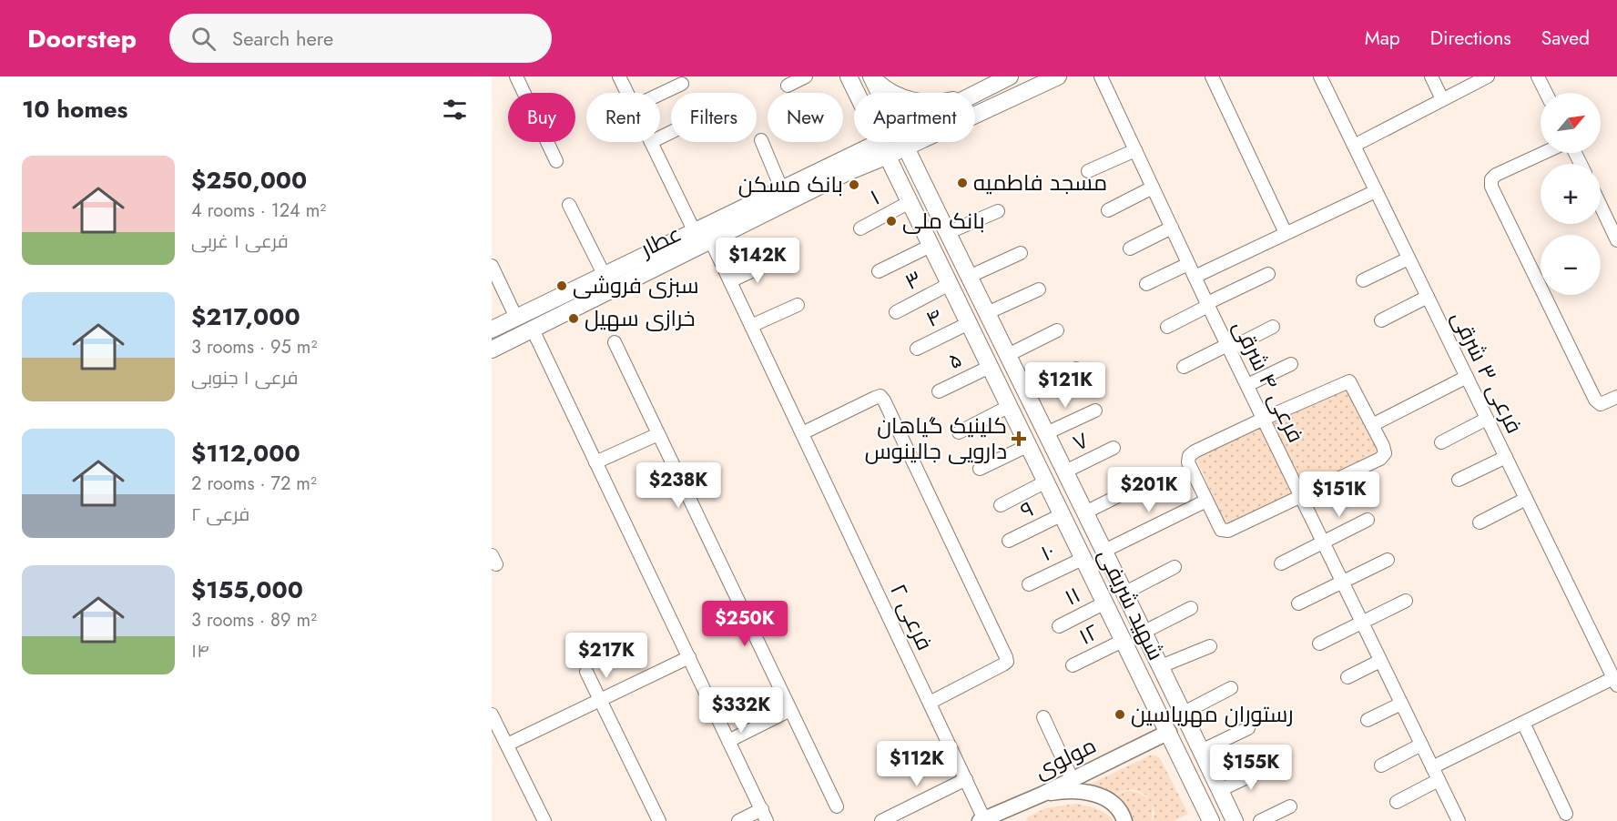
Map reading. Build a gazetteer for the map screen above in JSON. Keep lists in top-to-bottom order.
{
  "streets": {
    "main road": ["عطار", "شهید شریفی"],
    "street": [
      "۱",
      "۳",
      "۴",
      "۵",
      "فرعی ۳ شرقی",
      "فرعی ۴ شرقی",
      "۷",
      "۹",
      "۱۰",
      "۱۱",
      "فرعی ۲",
      "۱۲",
      "مولوی"
    ]
  },
  "crossings": [
    ["۱", "شهید شریفی"],
    ["عطار", "شهید شریفی"],
    ["عطار", "فرعی ۲"],
    ["۳", "شهید شریفی"],
    ["۴", "شهید شریفی"],
    ["۵", "شهید شریفی"],
    ["۷", "شهید شریفی"],
    ["۹", "شهید شریفی"],
    ["۱۰", "شهید شریفی"],
    ["۱۱", "شهید شریفی"],
    ["شهید شریفی", "۱۲"],
    ["شهید شریفی", "مولوی"],
    ["فرعی ۲", "مولوی"]
  ],
  "places": {
    "other": [
      "مسجد فاطمیه",
      "بانک مسکن",
      "بانک ملی",
      "سبزی فروشی",
      "خرازی سهیل",
      "رستوران مهریاسین"
    ],
    "health": ["کلینیک گیاهان دارویی جالینوس"]
  },
  "north": "top right",
  "page": {
    "header": "Doorstep",
    "search": "Search here",
    "nav": ["Map", "Directions", "Saved"],
    "heading": "10 homes",
    "map_buttons": ["+", "−"],
    "chip": [
      "Buy",
      "Rent",
      "Filters",
      "New",
      "Apartment"
    ],
    "list": [
      {
        "name": "$250,000",
        "note": "4 rooms · 124 m² · فرعی ۱ غربی"
      },
      {
        "name": "$217,000",
        "note": "3 rooms · 95 m² · فرعی ۱ جنوبی"
      },
      {
        "name": "$112,000",
        "note": "2 rooms · 72 m² · فرعی ۲"
      },
      {
        "name": "$155,000",
        "note": "3 rooms · 89 m² · ۱۴"
      }
    ],
    "price": [
      "$142K",
      "$121K",
      "$238K",
      "$201K",
      "$151K",
      "$250K",
      "$217K",
      "$332K",
      "$112K",
      "$155K"
    ]
  }
}
